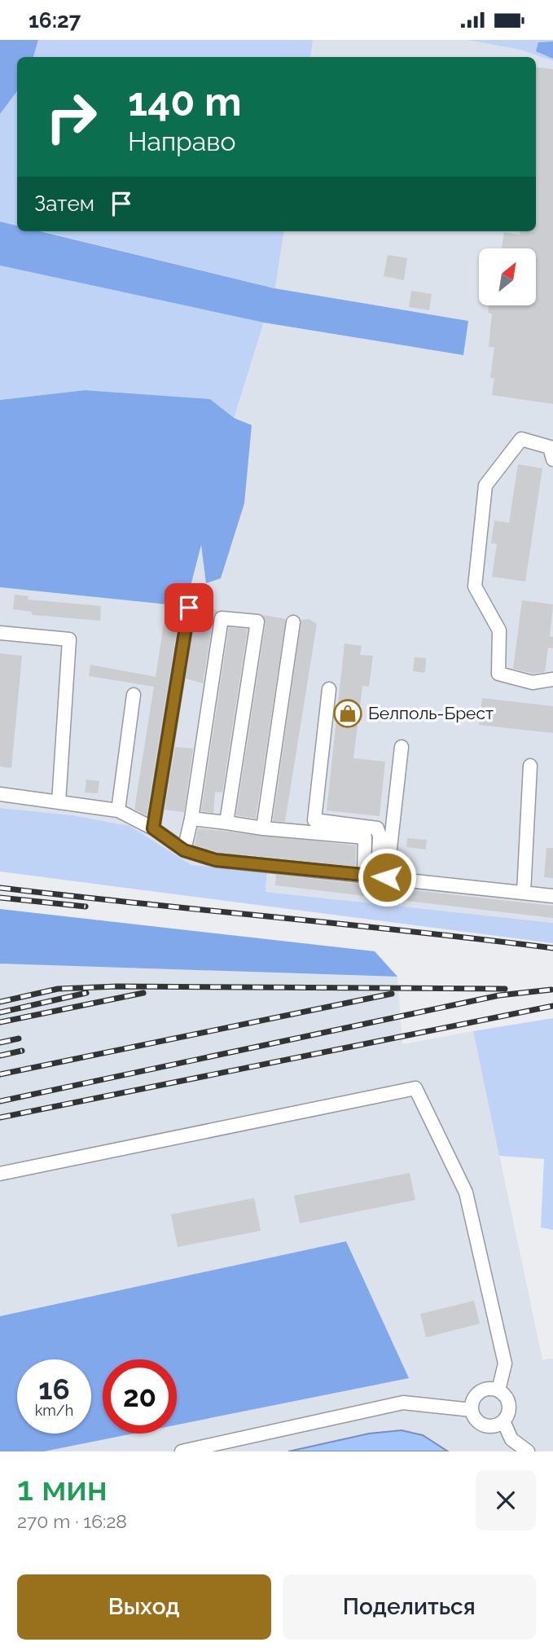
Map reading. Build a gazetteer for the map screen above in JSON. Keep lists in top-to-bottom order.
{
  "places": {
    "shop": ["Белполь-Брест"]
  },
  "north": "top right",
  "page": {
    "status": "16:27",
    "turn": ["140 m", "Направо"],
    "then": "Затем",
    "speed": "16 km/h",
    "limit": "20",
    "heading": ["1 мин", "270 m · 16:28"],
    "buttons": ["Выход", "Поделиться"]
  }
}
